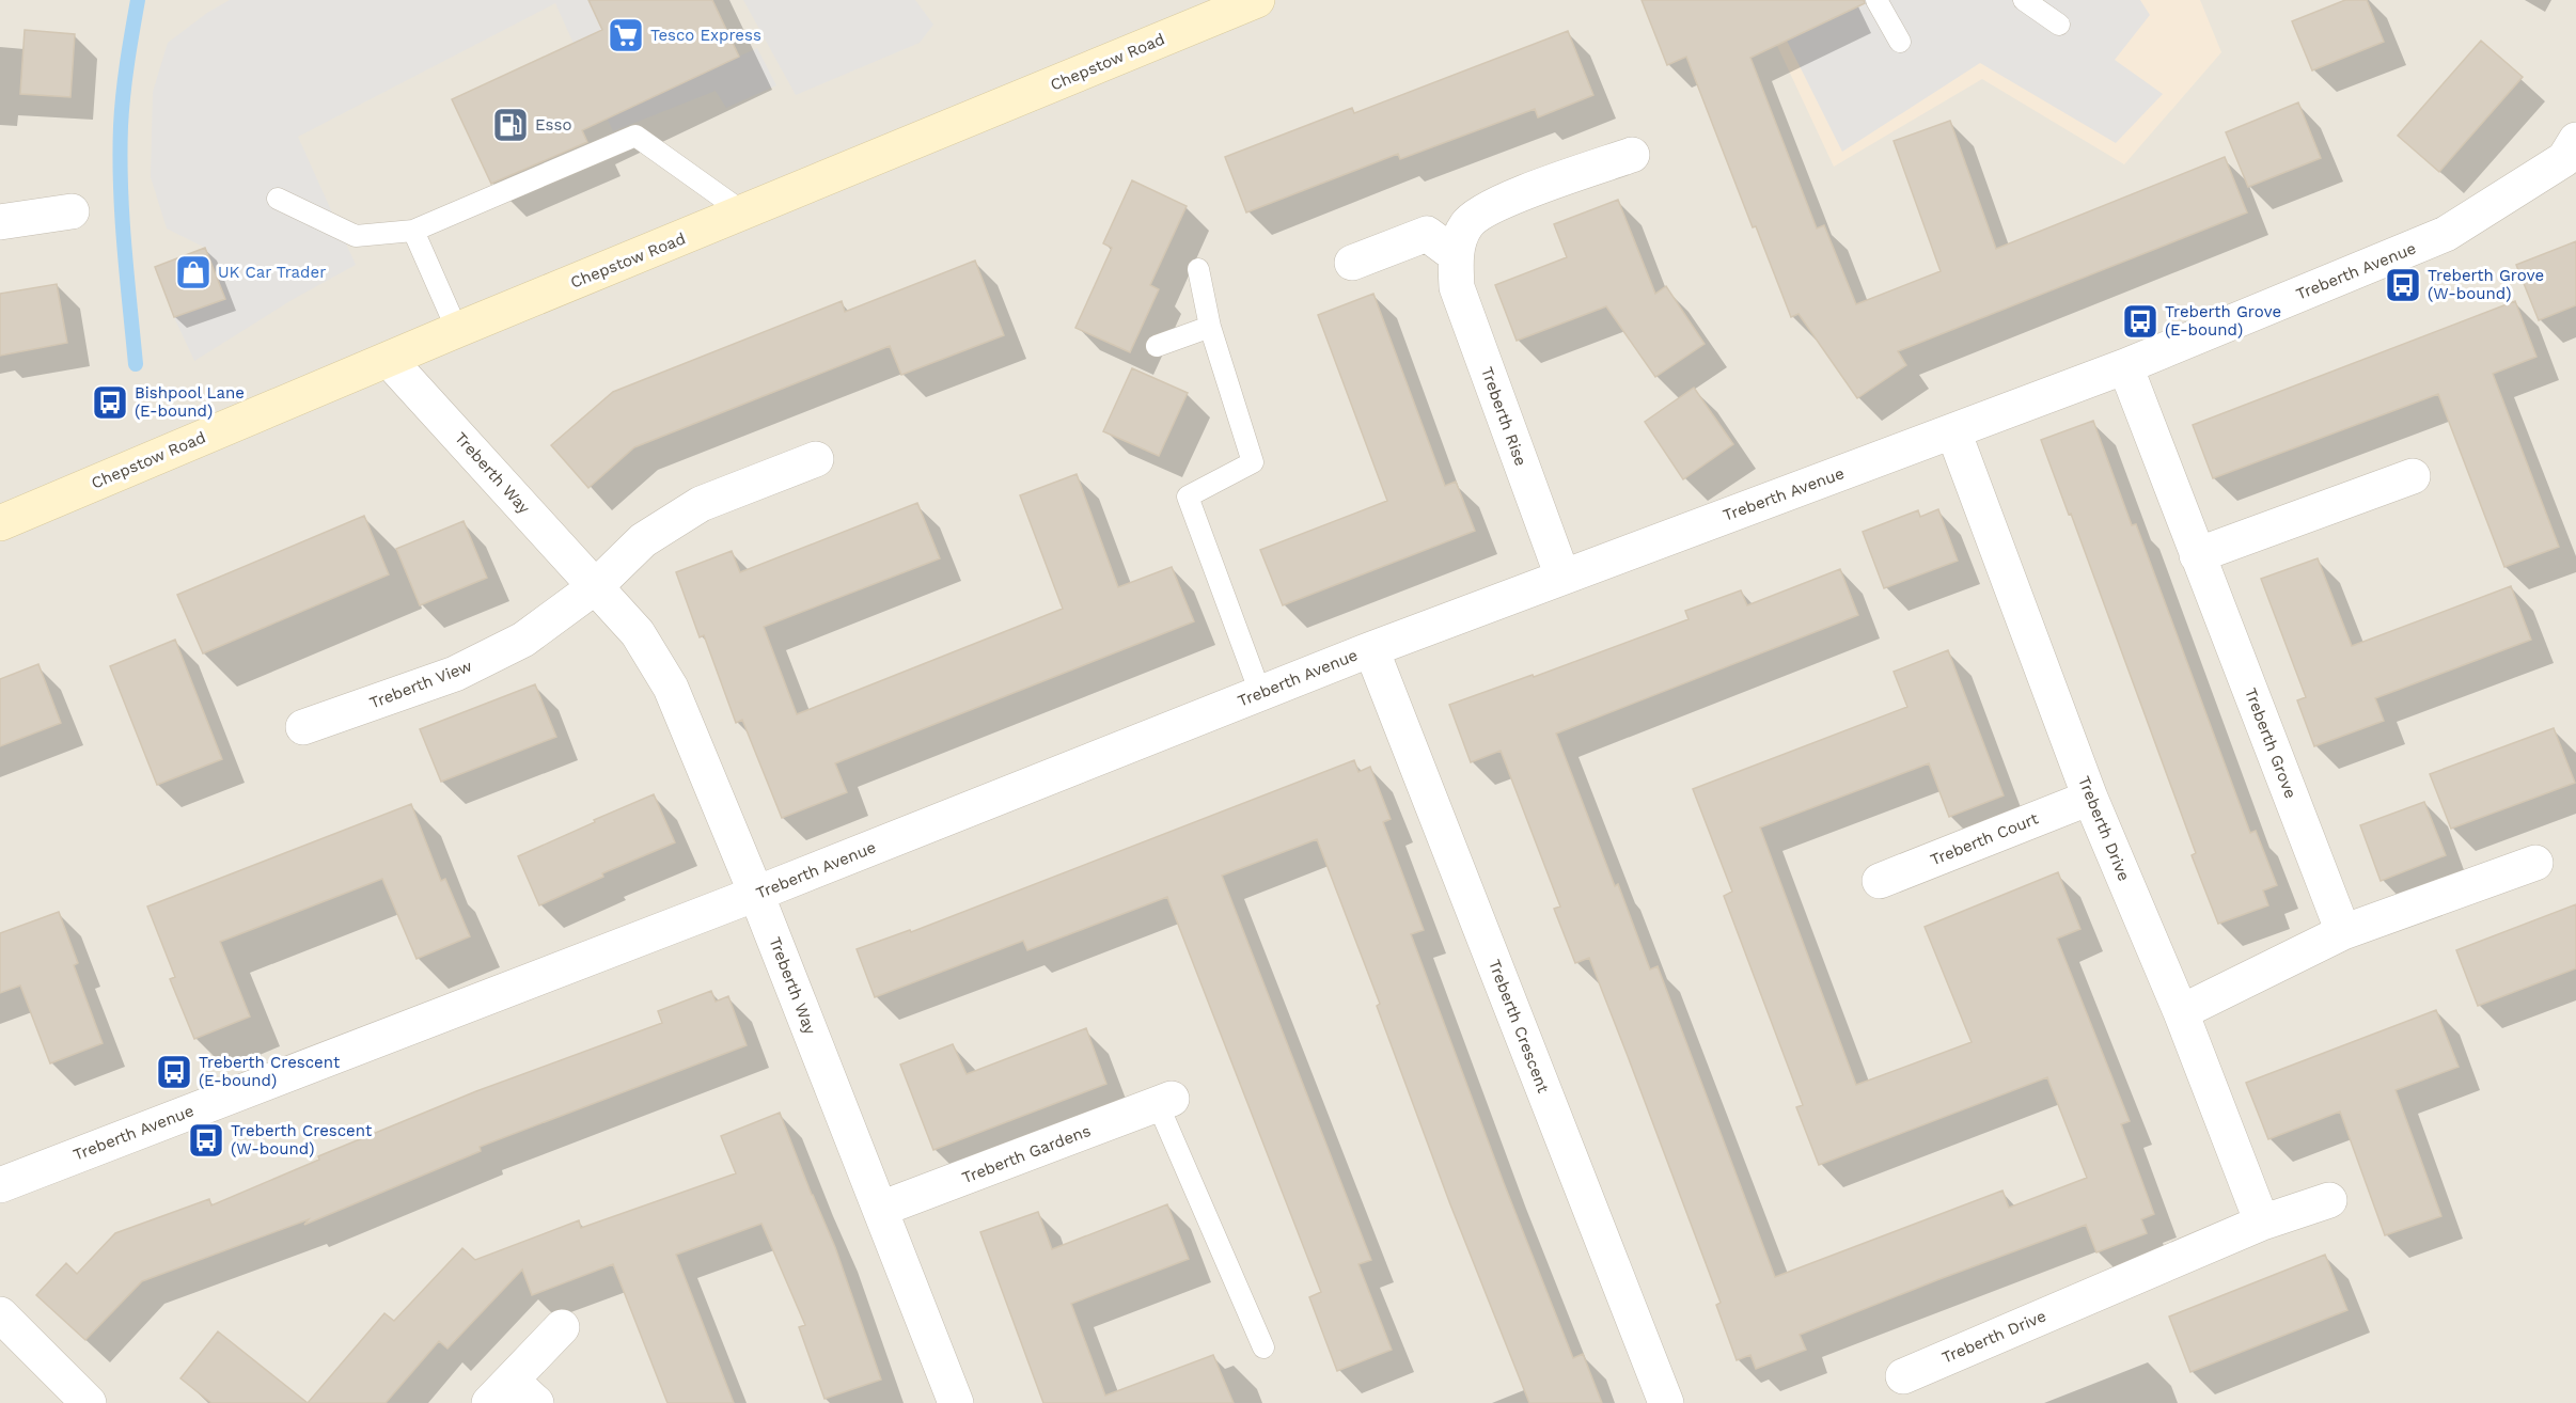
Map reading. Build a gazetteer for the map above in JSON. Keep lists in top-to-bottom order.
{
  "streets": {
    "main road": ["Chepstow Road"],
    "street": [
      "Treberth Avenue",
      "Treberth Rise",
      "Treberth Way",
      "Treberth View",
      "Treberth Grove",
      "Treberth Drive",
      "Treberth Court",
      "Treberth Crescent",
      "Treberth Gardens"
    ]
  },
  "crossings": [
    ["Chepstow Road", "Treberth Way"],
    ["Treberth Avenue", "Treberth Rise"],
    ["Treberth Avenue", "Treberth Way"],
    ["Treberth Avenue", "Treberth Grove"],
    ["Treberth Avenue", "Treberth Drive"],
    ["Treberth Avenue", "Treberth Crescent"],
    ["Treberth Way", "Treberth View"],
    ["Treberth Way", "Treberth Gardens"],
    ["Treberth Drive", "Treberth Court"]
  ],
  "places": {
    "supermarket": ["Tesco Express"],
    "fuel station": ["Esso"],
    "shop": ["UK Car Trader"],
    "bus stop": [
      "Treberth Grove (W-bound)",
      "Treberth Grove (E-bound)",
      "Bishpool Lane (E-bound)",
      "Treberth Crescent (E-bound)",
      "Treberth Crescent (W-bound)"
    ]
  }
}
